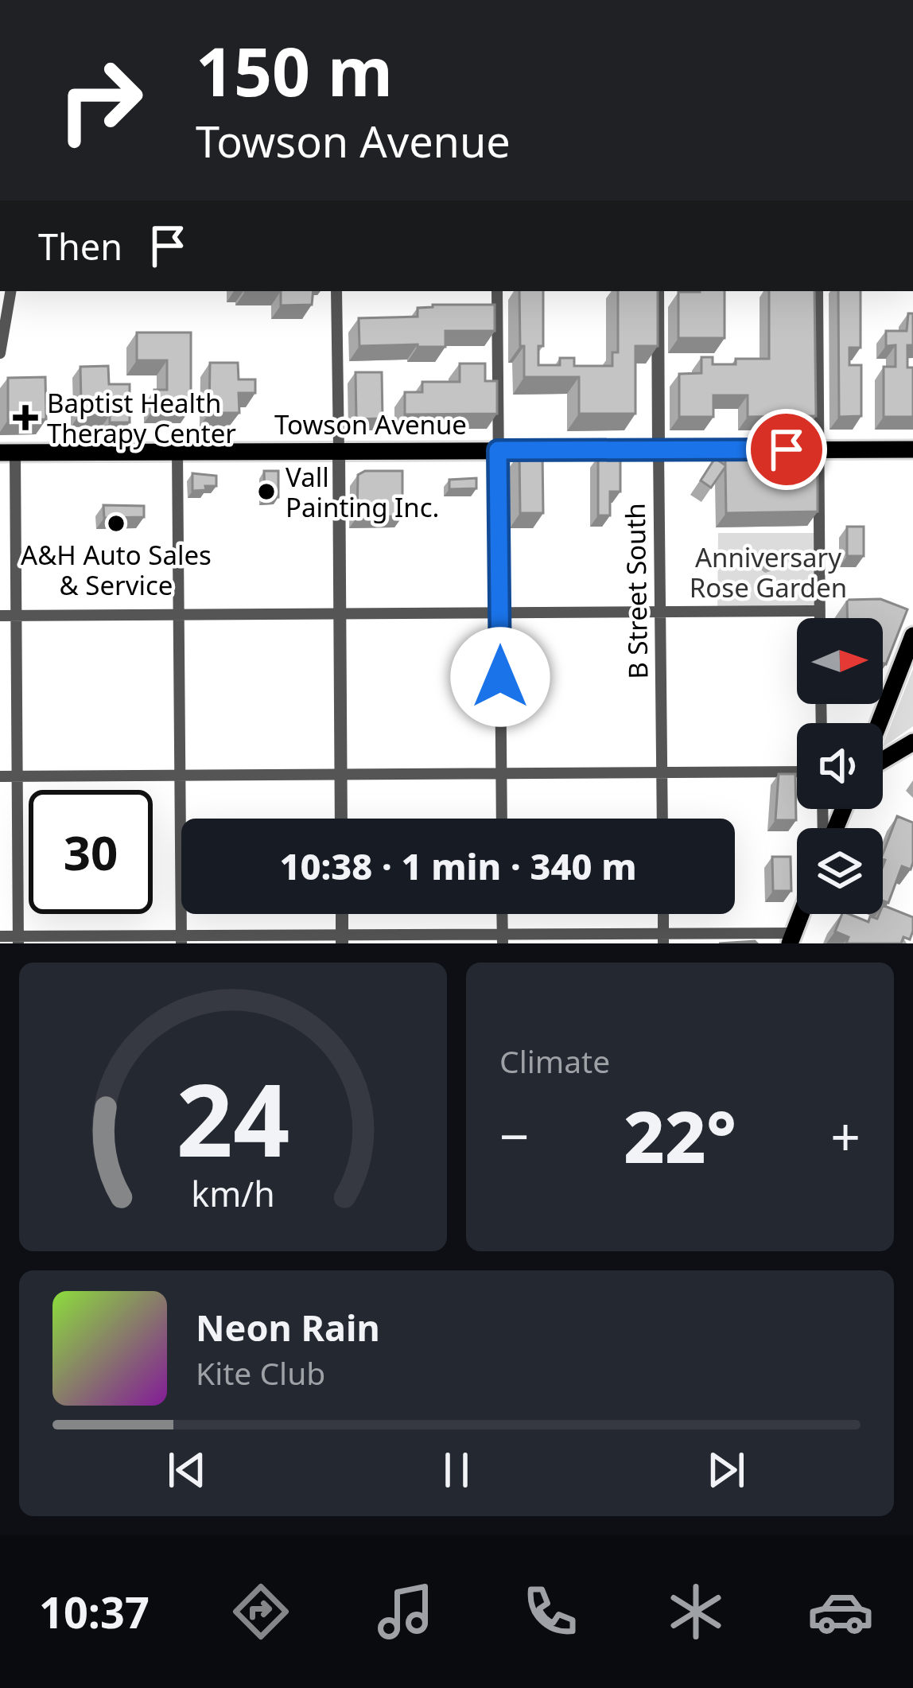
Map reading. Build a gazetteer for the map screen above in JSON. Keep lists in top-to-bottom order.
{
  "streets": {
    "main road": ["Towson Avenue"],
    "street": ["B Street South"]
  },
  "crossings": [
    ["Towson Avenue", "B Street South"]
  ],
  "parks": ["Anniversary Rose Garden"],
  "places": {
    "health": ["Baptist Health Therapy Center"],
    "other": ["Vall Painting Inc.", "A&H Auto Sales & Service"]
  },
  "north": "right",
  "page": {
    "turn": ["150 m", "Towson Avenue"],
    "then": "Then",
    "limit": "30",
    "trip": "10:38 · 1 min · 340 m",
    "tile": "Climate",
    "heat": ["−", "22°", "+"],
    "song": ["Neon Rain", "Kite Club"],
    "tabs": "10:37",
    "gauge": ["24", "km/h"]
  }
}
